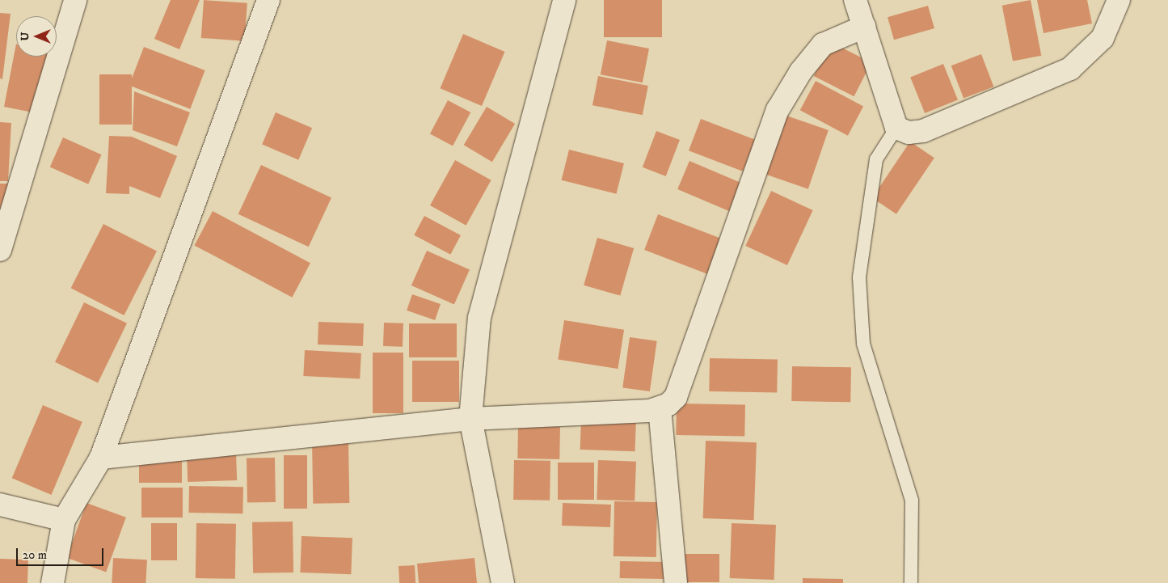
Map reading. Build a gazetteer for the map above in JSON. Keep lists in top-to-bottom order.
{
  "scale_bar": "20 m",
  "north": "left"
}
